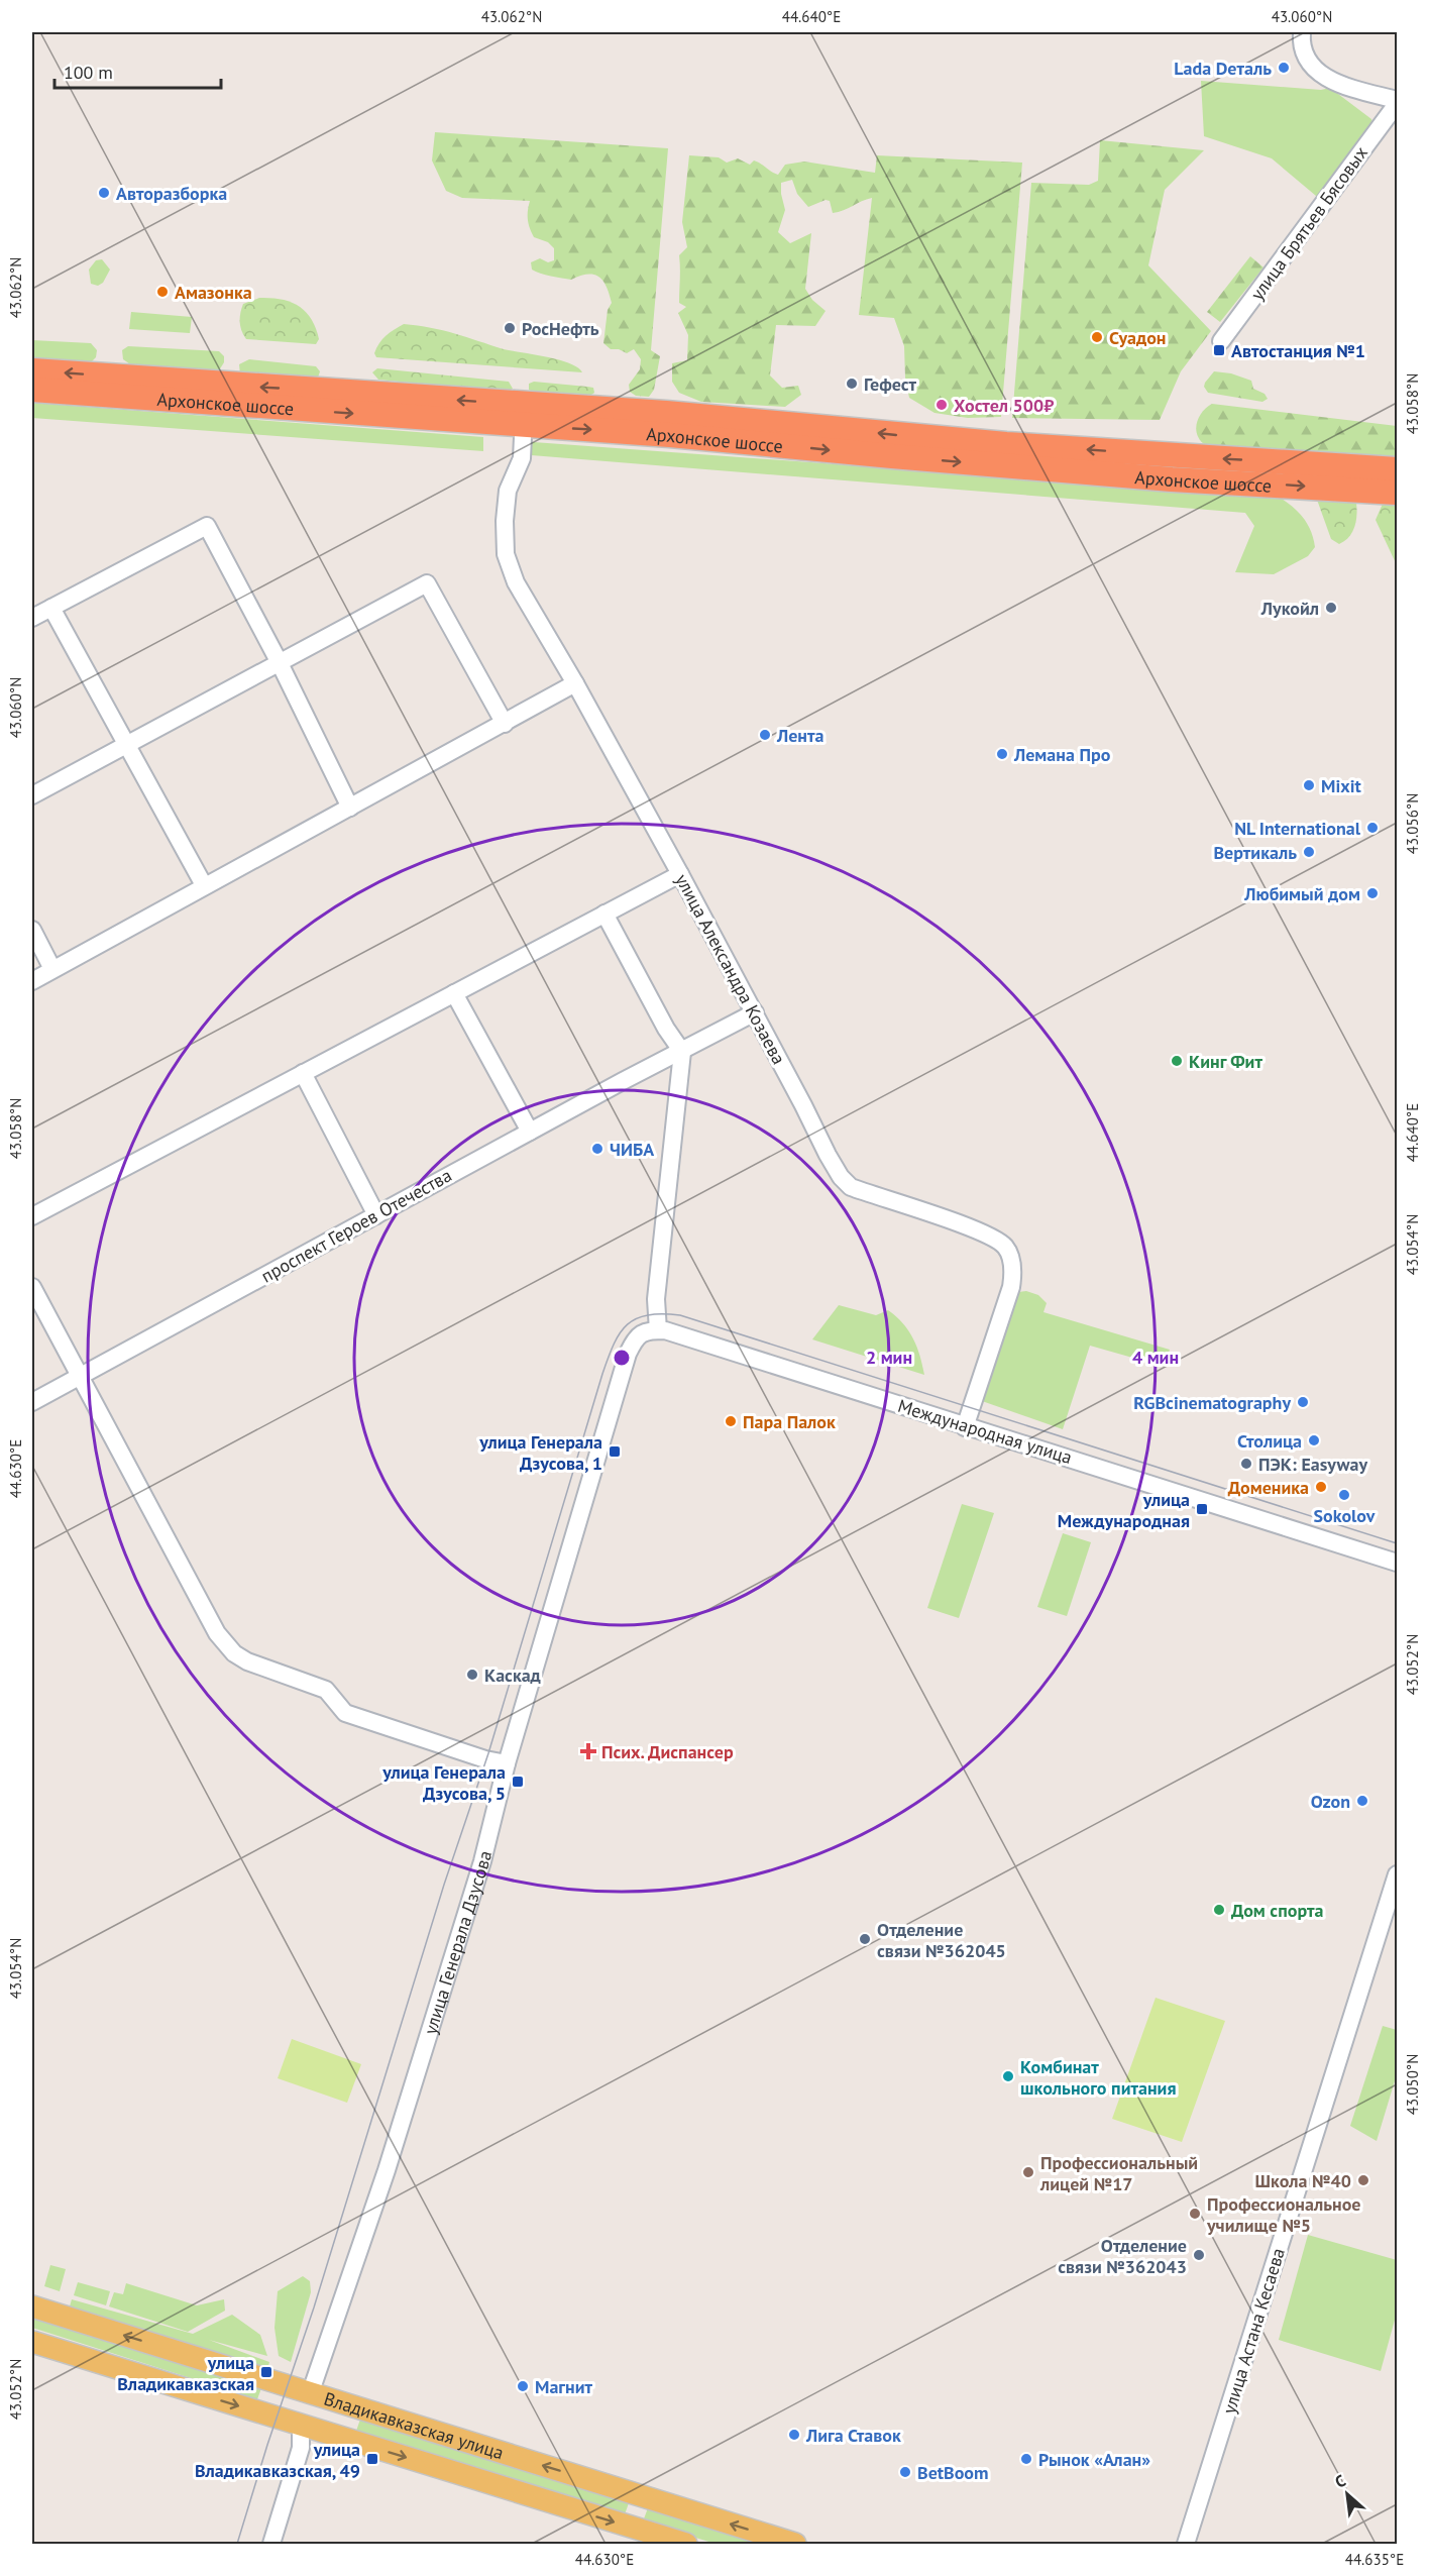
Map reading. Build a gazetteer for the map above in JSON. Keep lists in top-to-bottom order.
{
  "streets": {
    "highway": ["Архонское шоссе"],
    "main road": ["улица Генерала Дзусова", "Владикавказская улица"],
    "street": [
      "улица Брятьев Бясовых",
      "улица Александра Козаева",
      "проспект Героев Отечества",
      "Международная улица",
      "улица Астана Кесаева"
    ]
  },
  "crossings": [
    ["Архонское шоссе", "улица Александра Козаева"],
    ["улица Александра Козаева", "проспект Героев Отечества"],
    ["улица Александра Козаева", "Международная улица"],
    ["Международная улица", "улица Генерала Дзусова"],
    ["улица Генерала Дзусова", "Владикавказская улица"]
  ],
  "places": {
    "other": [
      "Lada Dеталь",
      "Авторазборка",
      "Амазонка",
      "РосНефть",
      "Суадон",
      "Гефест",
      "Хостел 500₽",
      "Лукойл",
      "Лента",
      "Лемана Про",
      "Mixit",
      "NL International",
      "Вертикаль",
      "Любимый дом",
      "Кинг Фит",
      "ЧИБА",
      "RGBcinematography",
      "Пара Палок",
      "Столица",
      "ПЭК: Easyway",
      "Доменика",
      "Sokolov",
      "Каскад",
      "Ozon",
      "Дом спорта",
      "Отделение связи №362045",
      "Комбинат школьного питания",
      "Профессиональный лицей №17",
      "Школа №40",
      "Профессиональное училище №5",
      "Отделение связи №362043",
      "Магнит",
      "Лига Ставок",
      "Рынок «Алан»",
      "BetBoom"
    ],
    "transit": [
      "Автостанция №1",
      "улица Генерала Дзусова, 1",
      "улица Международная",
      "улица Генерала Дзусова, 5",
      "улица Владикавказская",
      "улица Владикавказская, 49"
    ],
    "health": ["Псих. Диспансер"]
  },
  "scale_bar": "100 m",
  "north": "top left",
  "coordinates": [
    "43.062°N",
    "44.640°E",
    "43.060°N",
    "43.058°N",
    "43.056°N",
    "43.054°N",
    "44.630°E",
    "43.052°N",
    "43.050°N",
    "44.635°E"
  ],
  "rings": ["2 мин", "4 мин"]
}
